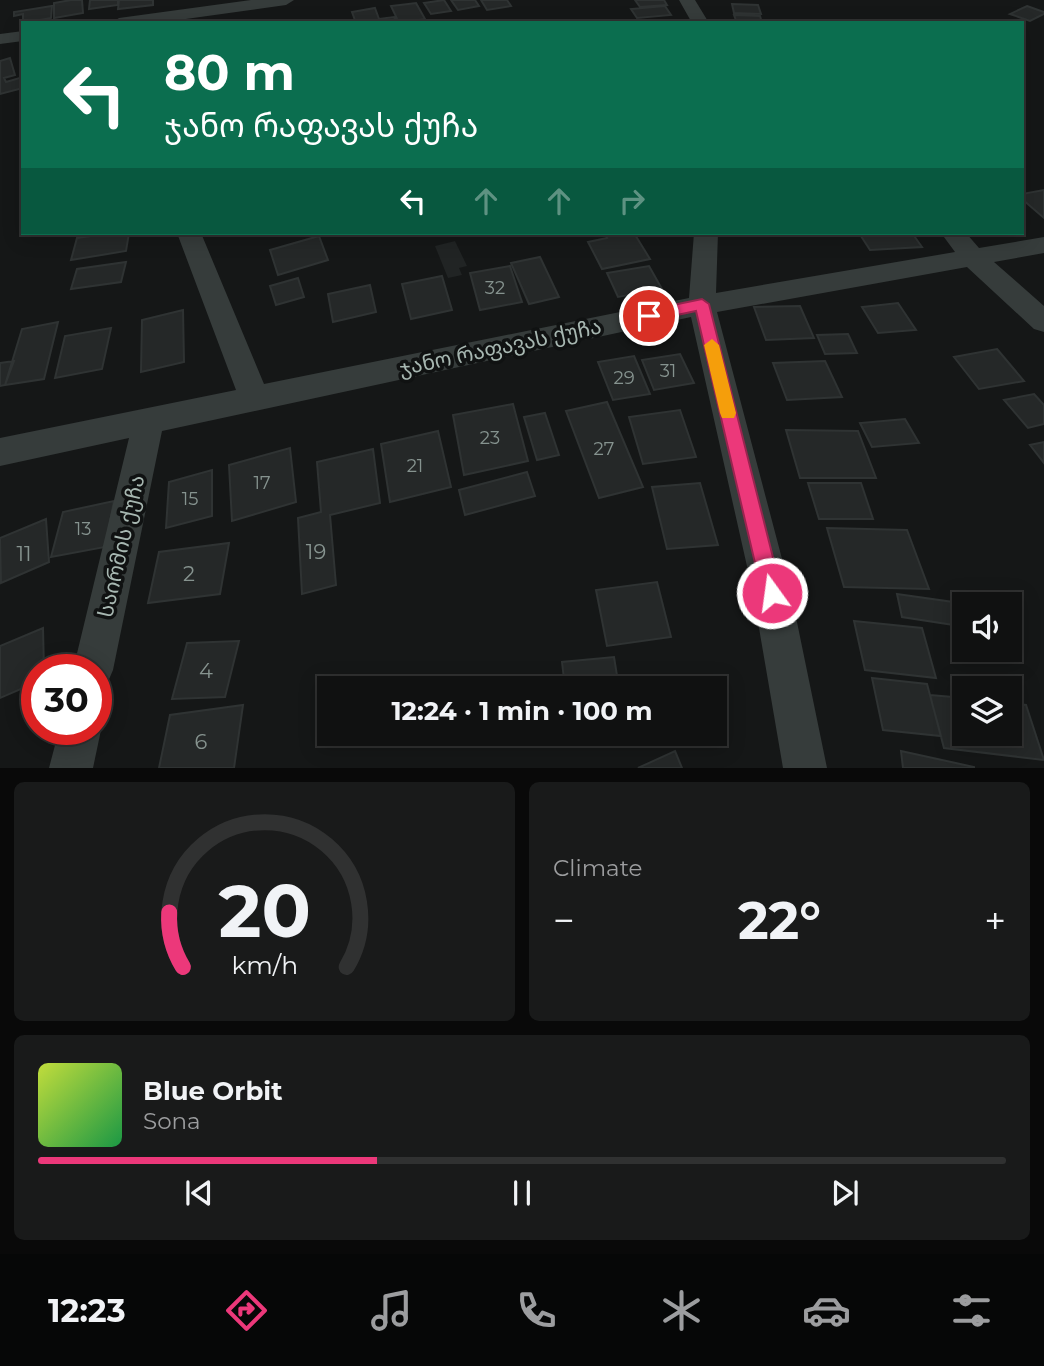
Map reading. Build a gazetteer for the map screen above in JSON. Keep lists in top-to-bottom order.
{
  "streets": {
    "street": ["ჯანო რაფავას ქუჩა", "საირმის ქუჩა"]
  },
  "crossings": [
    ["ჯანო რაფავას ქუჩა", "საირმის ქუჩა"]
  ],
  "house_numbers": [
    "32",
    "31",
    "29",
    "23",
    "27",
    "21",
    "17",
    "15",
    "13",
    "19",
    "11",
    "2",
    "4",
    "6"
  ],
  "page": {
    "turn": ["80 m", "ჯანო რაფავას ქუჩა"],
    "limit": "30",
    "trip": "12:24 · 1 min · 100 m",
    "tile": "Climate",
    "heat": ["−", "22°", "+"],
    "song": ["Blue Orbit", "Sona"],
    "tabs": "12:23",
    "gauge": ["20", "km/h"]
  }
}
